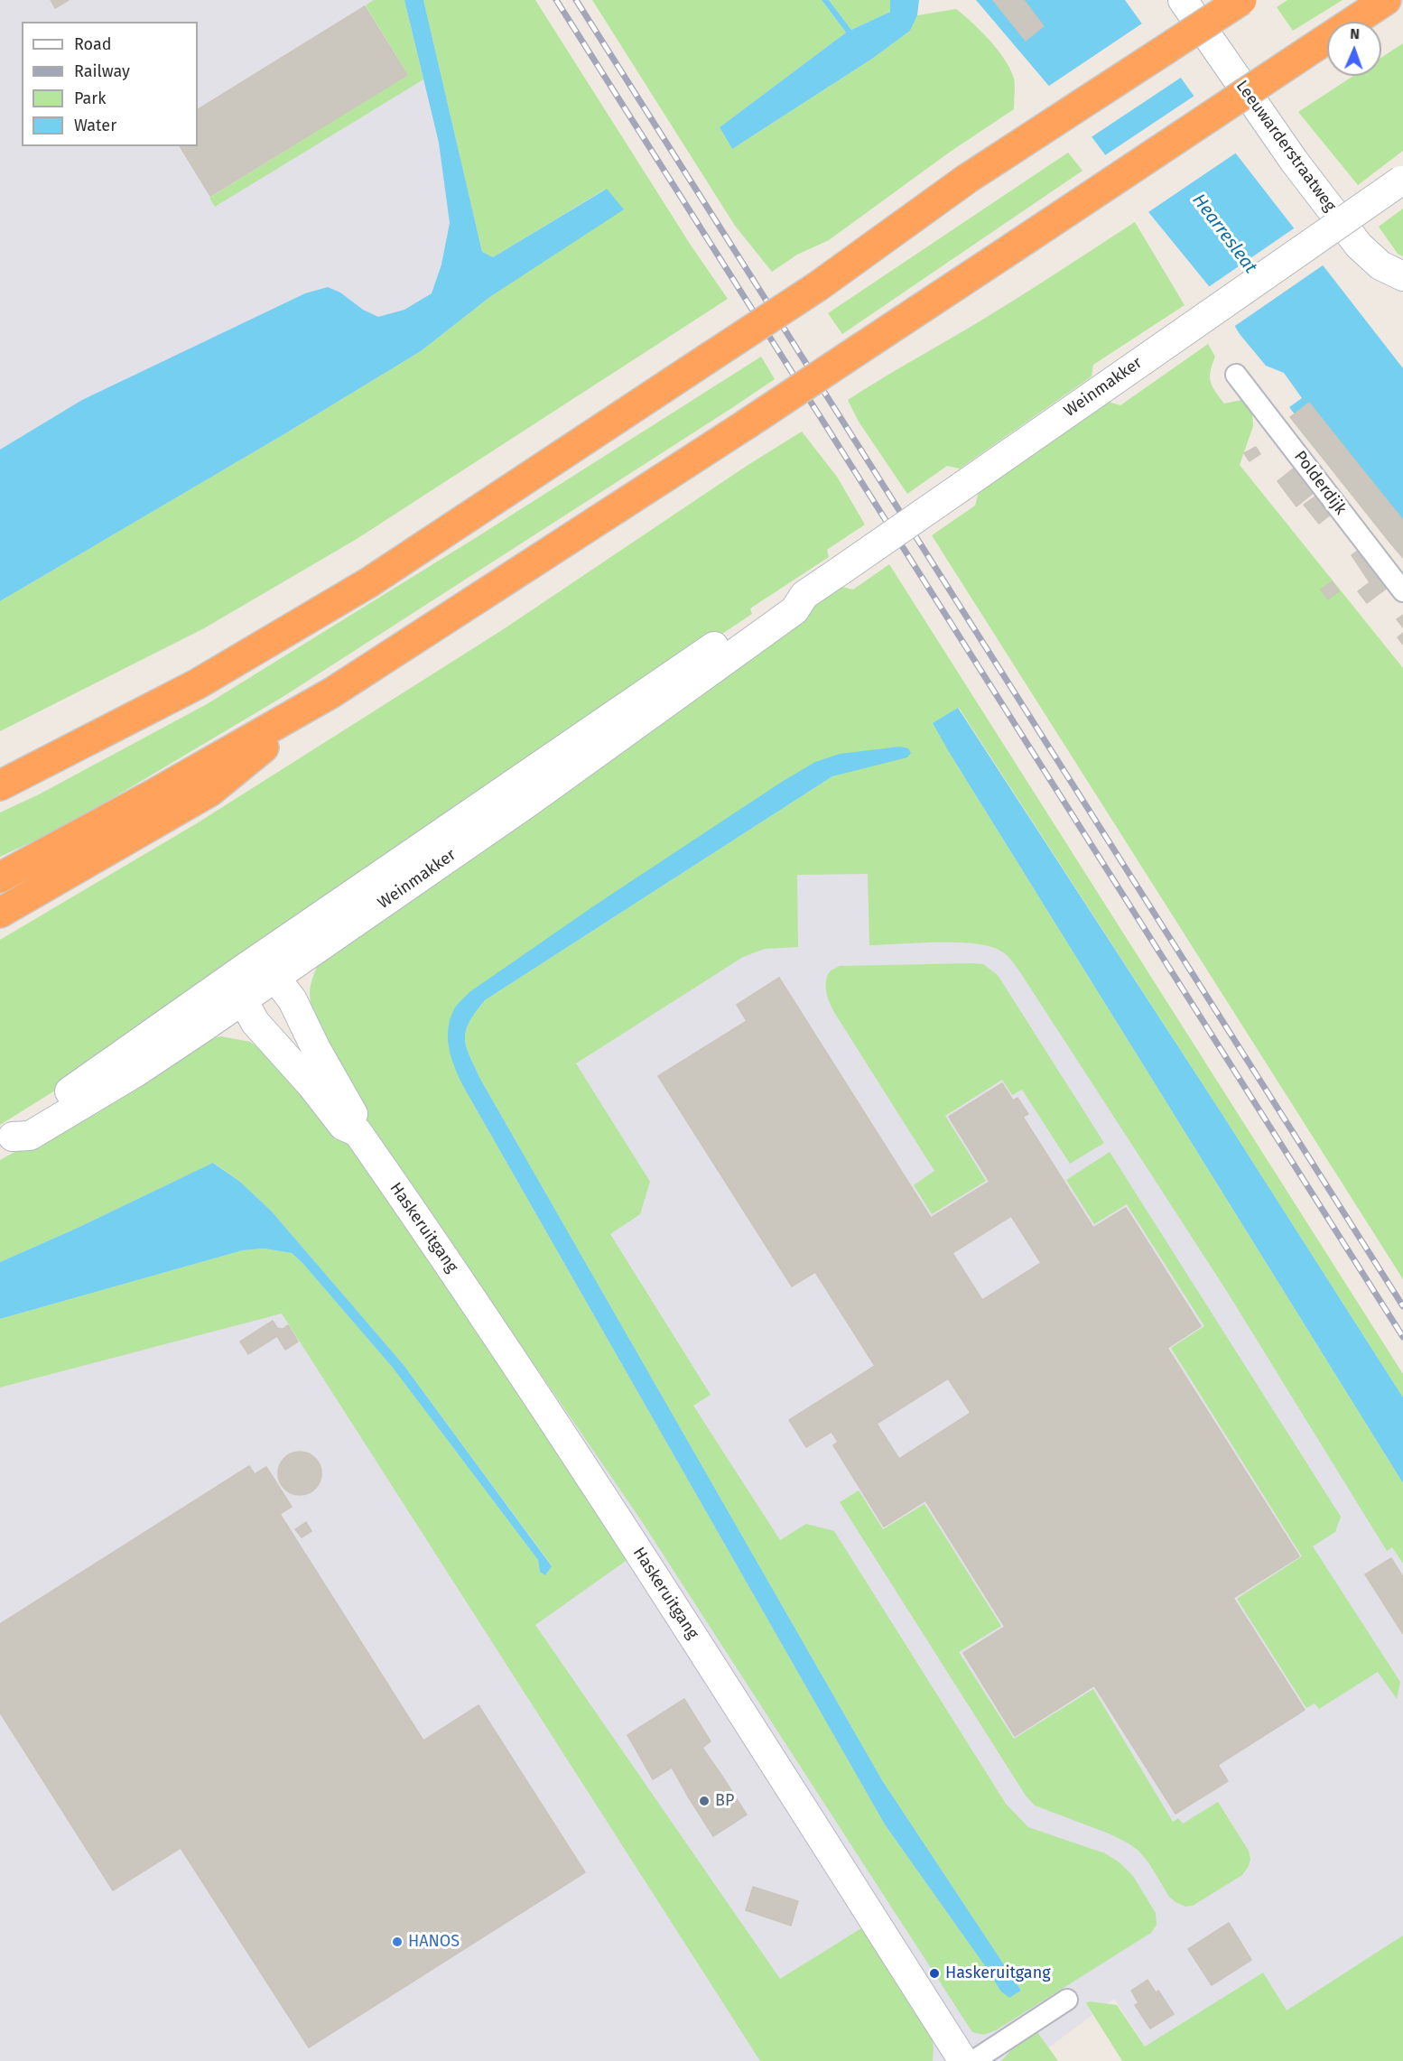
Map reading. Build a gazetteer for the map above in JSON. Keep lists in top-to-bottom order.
{
  "streets": {
    "main road": ["Leeuwarderstraatweg", "Weinmakker", "Haskeruitgang"],
    "street": ["Polderdijk"]
  },
  "crossings": [
    ["Weinmakker", "Haskeruitgang"]
  ],
  "water": ["Hearresleat"],
  "places": ["BP", "HANOS", "Haskeruitgang"],
  "legend": [
    "Road",
    "Railway",
    "Park",
    "Water"
  ],
  "north": "top"
}
